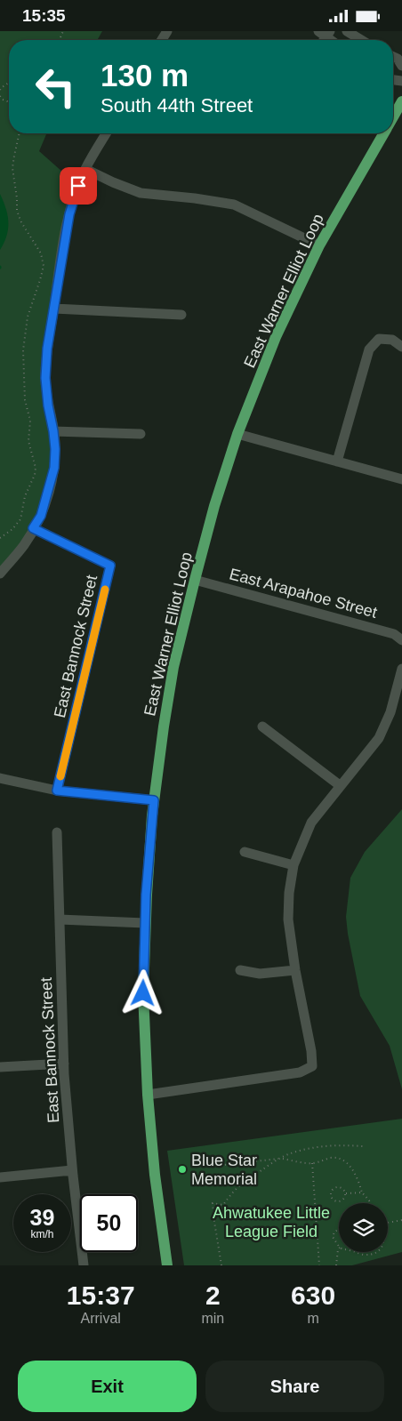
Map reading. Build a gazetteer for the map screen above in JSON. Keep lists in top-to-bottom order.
{
  "streets": {
    "main road": ["East Warner Elliot Loop"],
    "street": ["East Arapahoe Street", "East Bannock Street"]
  },
  "crossings": [
    ["East Warner Elliot Loop", "East Arapahoe Street"]
  ],
  "parks": ["Ahwatukee Little League Field"],
  "places": ["Blue Star Memorial"],
  "page": {
    "status": "15:35",
    "turn": ["130 m", "South 44th Street"],
    "speed": "39 km/h",
    "limit": "50",
    "eta": [
      "15:37",
      "Arrival",
      "2",
      "min",
      "630",
      "m"
    ],
    "buttons": ["Exit", "Share"]
  }
}
